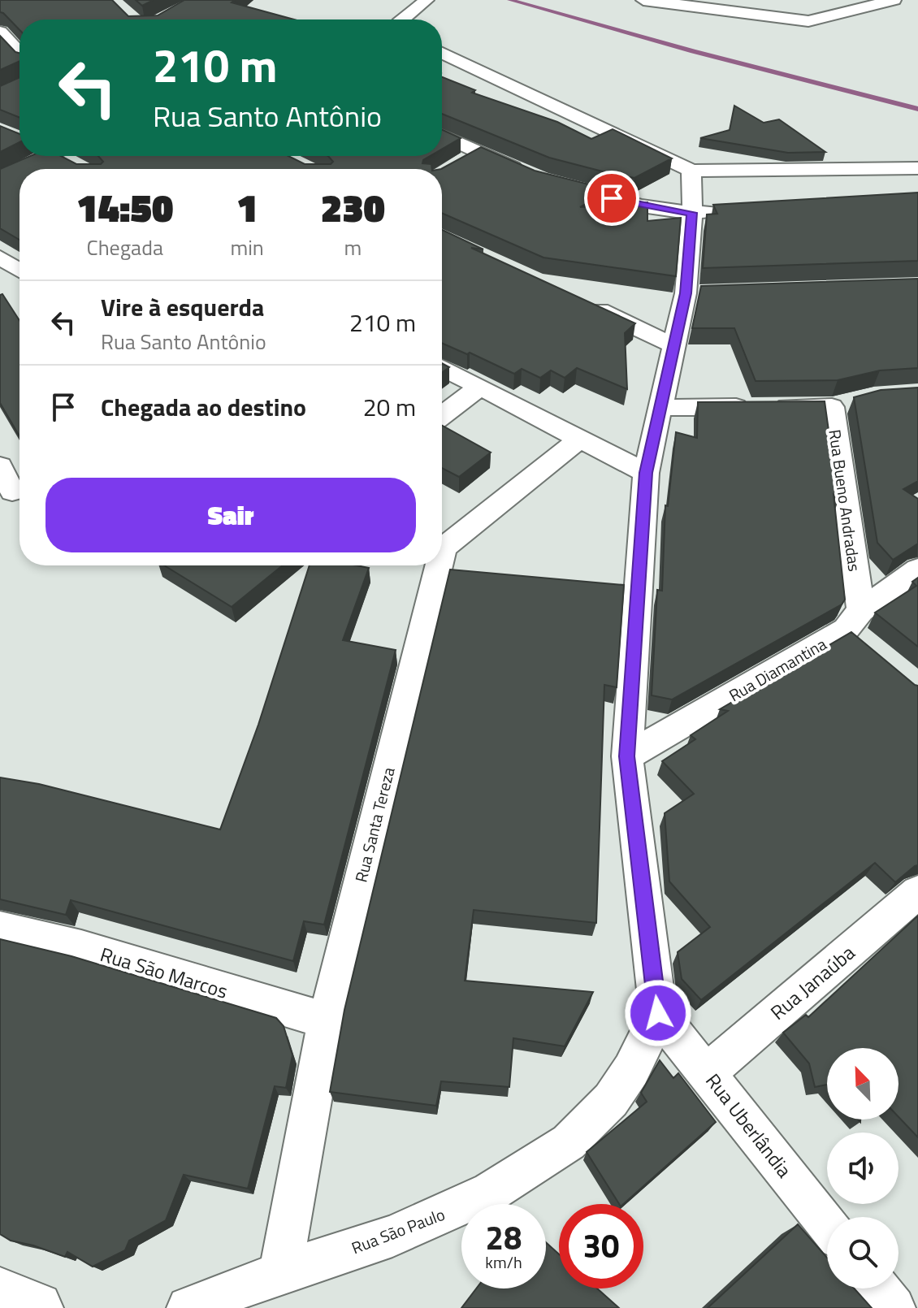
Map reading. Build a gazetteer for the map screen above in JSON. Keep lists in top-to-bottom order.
{
  "streets": {
    "street": [
      "Rua Bueno Andradas",
      "Rua Diamantina",
      "Rua Santa Tereza",
      "Rua São Marcos",
      "Rua Janaúba",
      "Rua Uberlândia",
      "Rua São Paulo"
    ]
  },
  "crossings": [
    ["Rua Bueno Andradas", "Rua Diamantina"],
    ["Rua Santa Tereza", "Rua São Marcos"],
    ["Rua Santa Tereza", "Rua São Paulo"],
    ["Rua Janaúba", "Rua Uberlândia"],
    ["Rua Uberlândia", "Rua São Paulo"]
  ],
  "north": "top left",
  "page": {
    "turn": ["210 m", "Rua Santo Antônio"],
    "eta": [
      "14:50",
      "Chegada",
      "1",
      "min",
      "230",
      "m"
    ],
    "list": [
      {
        "name": "Vire à esquerda",
        "note": "Rua Santo Antônio",
        "value": "210 m"
      },
      {
        "name": "Chegada ao destino",
        "value": "20 m"
      }
    ],
    "buttons": "Sair",
    "speed": "28 km/h",
    "limit": "30"
  }
}
